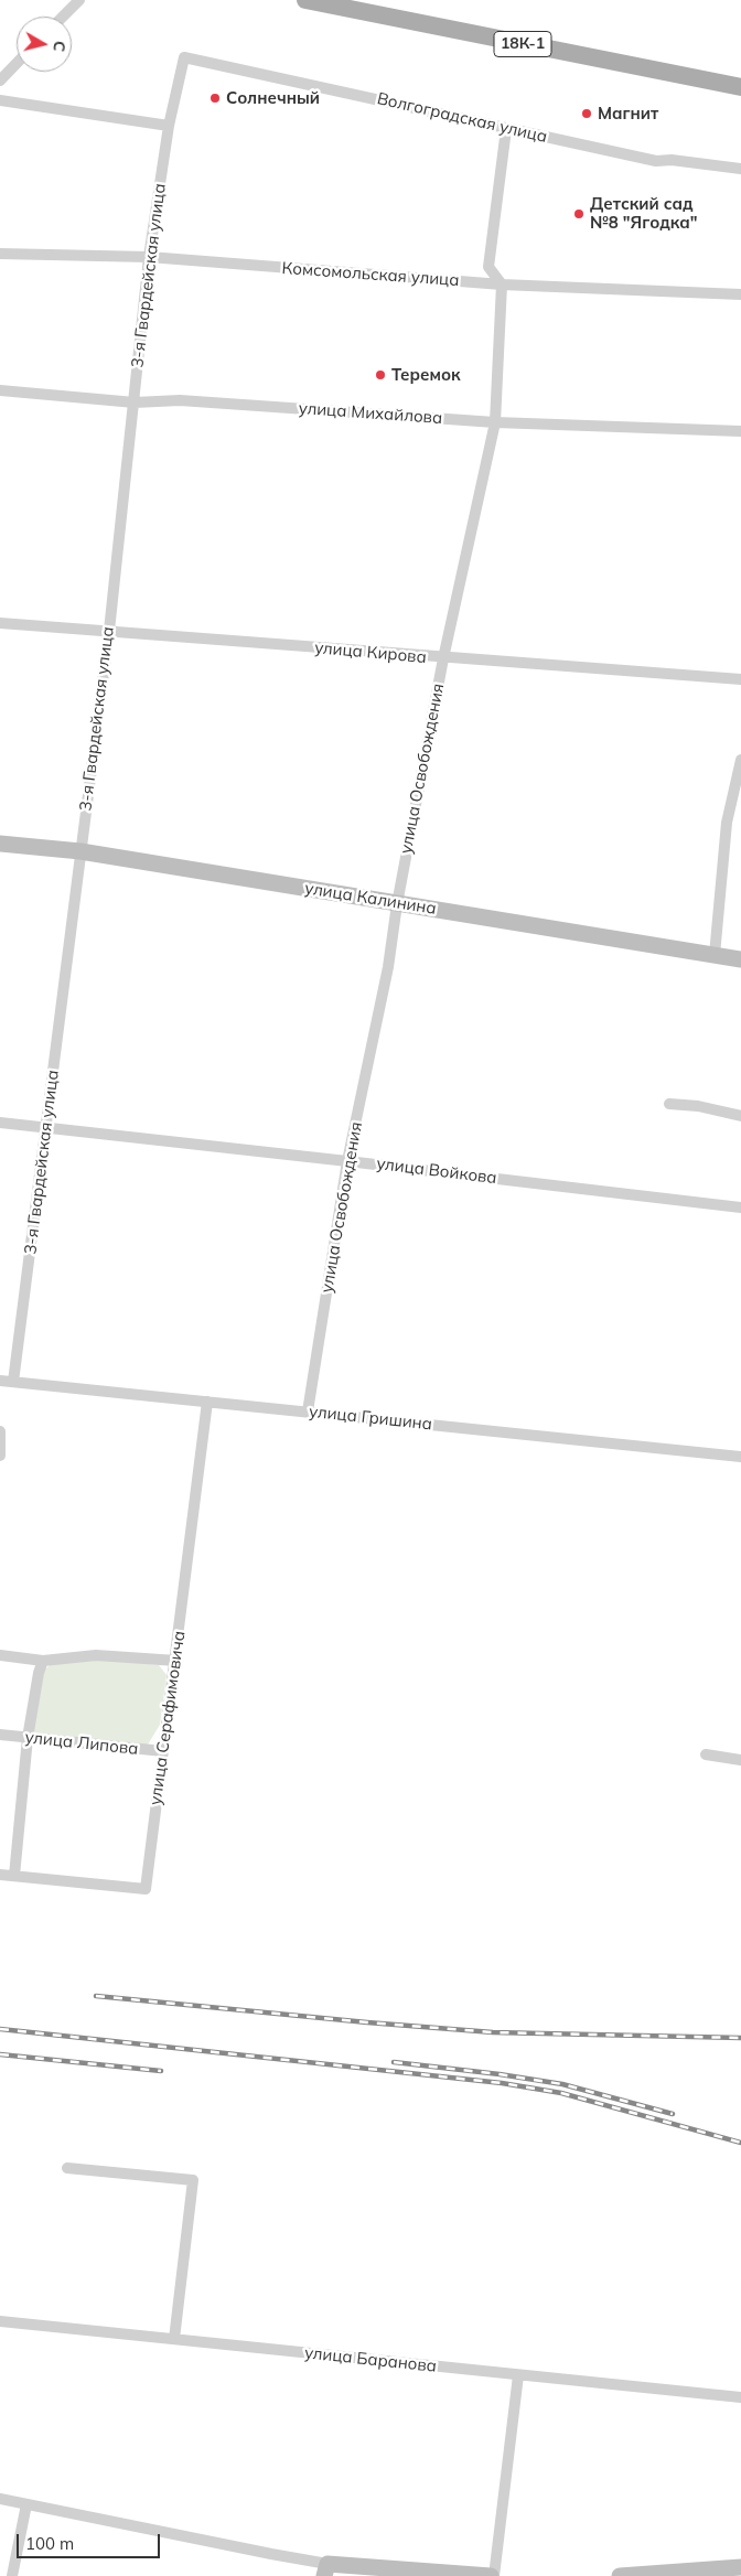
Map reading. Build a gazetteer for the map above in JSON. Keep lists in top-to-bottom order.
{
  "streets": {
    "main road": ["18К-1"],
    "street": [
      "Волгоградская улица",
      "Комсомольская улица",
      "3-я Гвардейская улица",
      "улица Михайлова",
      "улица Кирова",
      "улица Освобождения",
      "улица Калинина",
      "улица Войкова",
      "улица Гришина",
      "улица Серафимовича",
      "улица Липова",
      "улица Баранова"
    ]
  },
  "crossings": [
    ["Волгоградская улица", "3-я Гвардейская улица"],
    ["Комсомольская улица", "3-я Гвардейская улица"],
    ["Комсомольская улица", "улица Освобождения"],
    ["3-я Гвардейская улица", "улица Михайлова"],
    ["3-я Гвардейская улица", "улица Кирова"],
    ["3-я Гвардейская улица", "улица Калинина"],
    ["3-я Гвардейская улица", "улица Войкова"],
    ["3-я Гвардейская улица", "улица Гришина"],
    ["улица Михайлова", "улица Освобождения"],
    ["улица Кирова", "улица Освобождения"],
    ["улица Освобождения", "улица Калинина"],
    ["улица Освобождения", "улица Войкова"],
    ["улица Освобождения", "улица Гришина"],
    ["улица Гришина", "улица Серафимовича"],
    ["улица Серафимовича", "улица Липова"]
  ],
  "places": [
    "Солнечный",
    "Магнит",
    "Детский сад №8 \"Ягодка\"",
    "Теремок"
  ],
  "scale_bar": "100 m",
  "north": "right"
}
